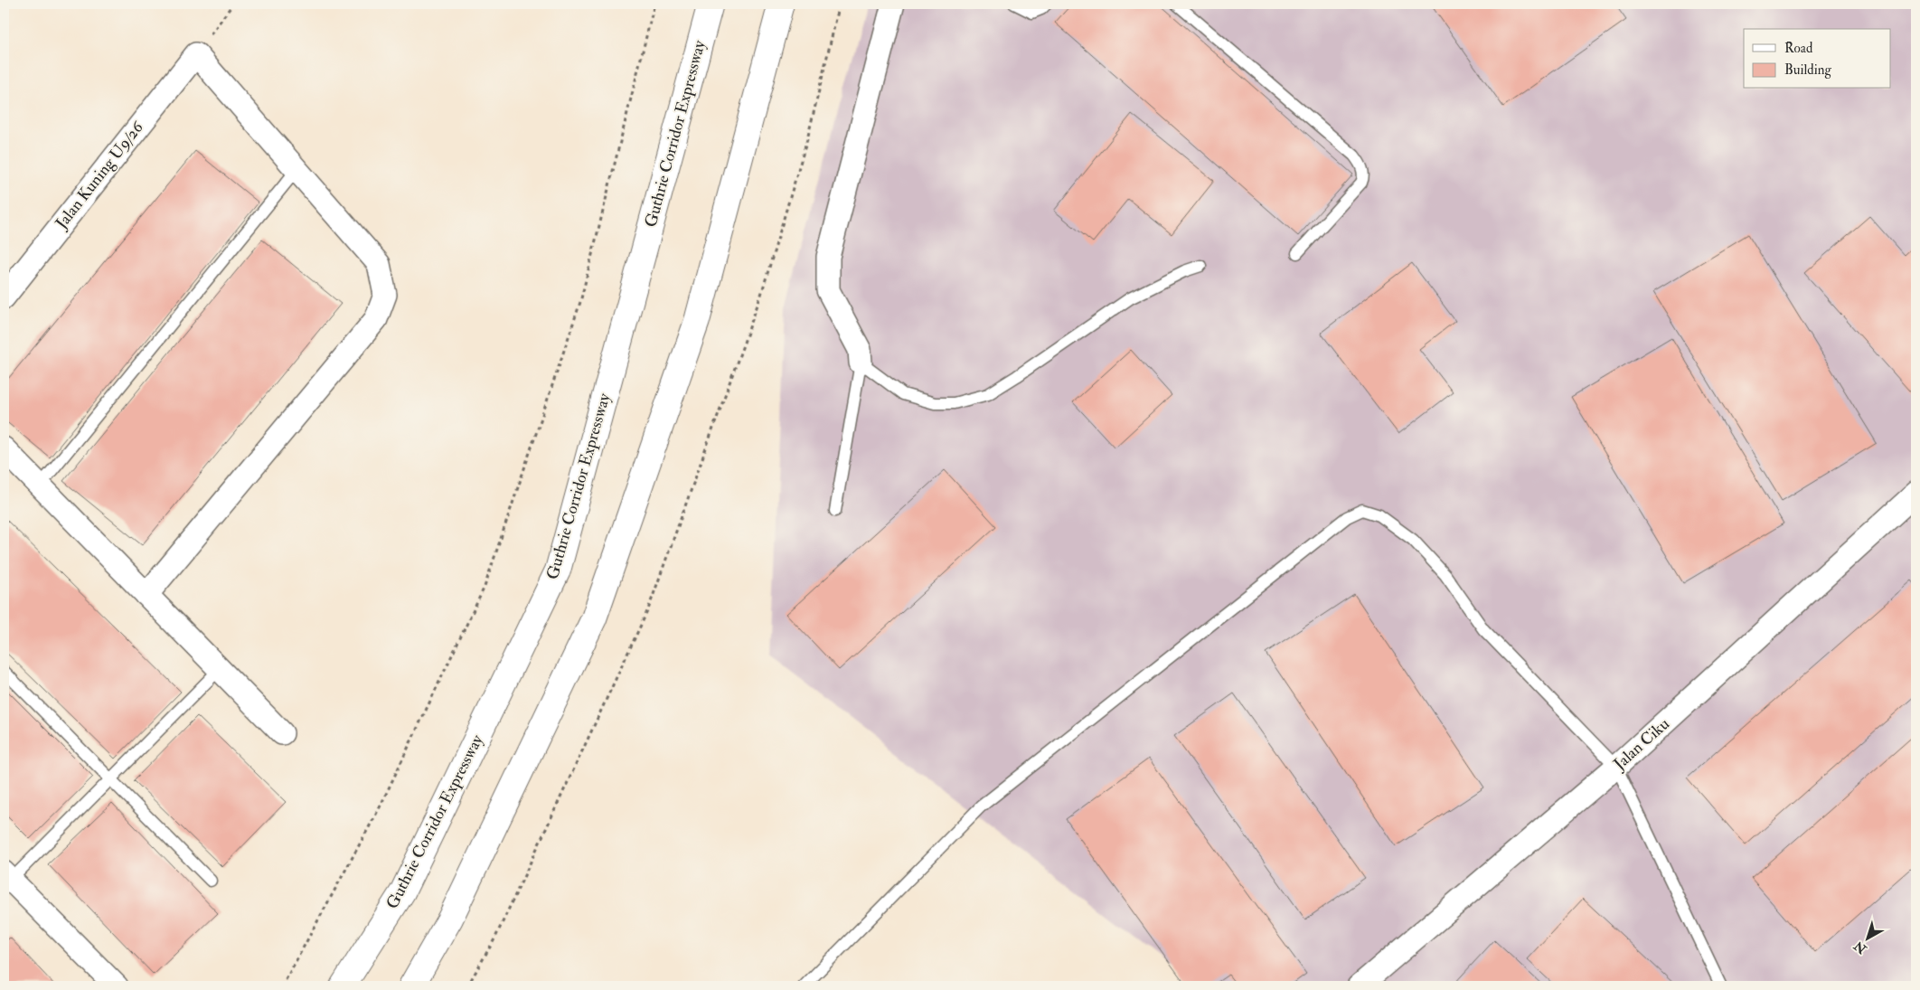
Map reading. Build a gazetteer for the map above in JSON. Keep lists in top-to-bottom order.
{
  "streets": {
    "highway": ["Guthrie Corridor Expressway"],
    "street": ["Jalan Kuning U9/26", "Jalan Ciku"]
  },
  "legend": ["Road", "Building"],
  "north": "bottom left"
}
